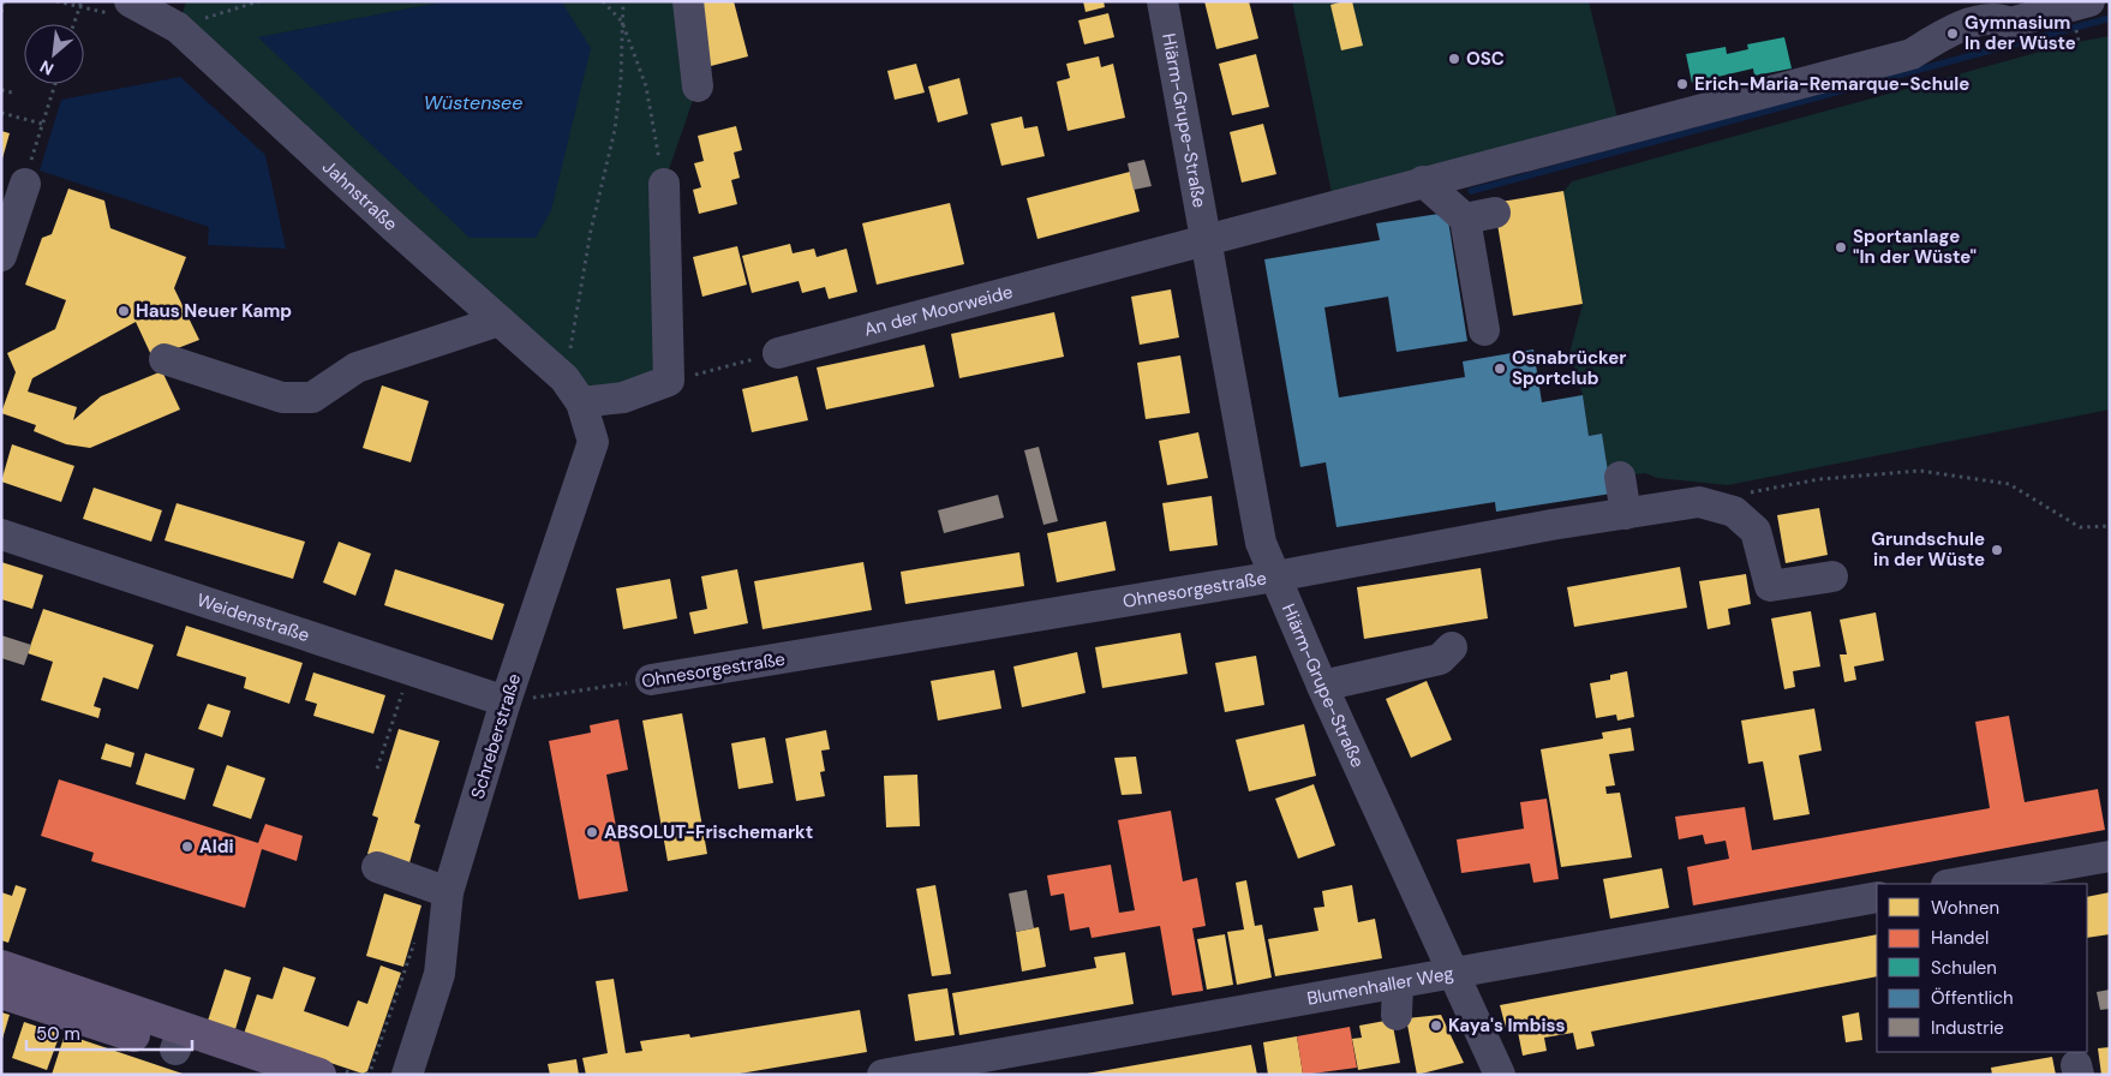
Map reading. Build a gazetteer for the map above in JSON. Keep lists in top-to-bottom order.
{
  "streets": {
    "street": [
      "Hiärm-Grupe-Straße",
      "Jahnstraße",
      "An der Moorweide",
      "Ohnesorgestraße",
      "Weidenstraße",
      "Schreberstraße",
      "Blumenhaller Weg"
    ]
  },
  "crossings": [
    ["Hiärm-Grupe-Straße", "An der Moorweide"],
    ["Hiärm-Grupe-Straße", "Ohnesorgestraße"],
    ["Hiärm-Grupe-Straße", "Blumenhaller Weg"],
    ["Jahnstraße", "Schreberstraße"],
    ["Ohnesorgestraße", "Weidenstraße"],
    ["Ohnesorgestraße", "Schreberstraße"],
    ["Weidenstraße", "Schreberstraße"]
  ],
  "water": ["Wüstensee"],
  "places": [
    "Gymnasium In der Wüste",
    "OSC",
    "Erich-Maria-Remarque-Schule",
    "Sportanlage \"In der Wüste\"",
    "Haus Neuer Kamp",
    "Osnabrücker Sportclub",
    "Grundschule in der Wüste",
    "ABSOLUT-Frischemarkt",
    "Aldi",
    "Kaya's Imbiss"
  ],
  "legend": [
    "Wohnen",
    "Handel",
    "Schulen",
    "Öffentlich",
    "Industrie"
  ],
  "scale_bar": "50 m",
  "north": "bottom left"
}
